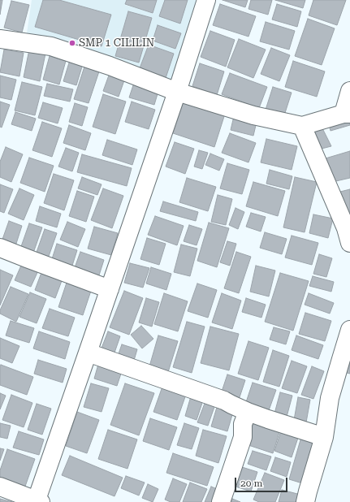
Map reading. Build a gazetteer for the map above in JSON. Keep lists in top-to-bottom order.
{
  "places": ["SMP 1 CILILIN"],
  "scale_bar": "20 m"
}
